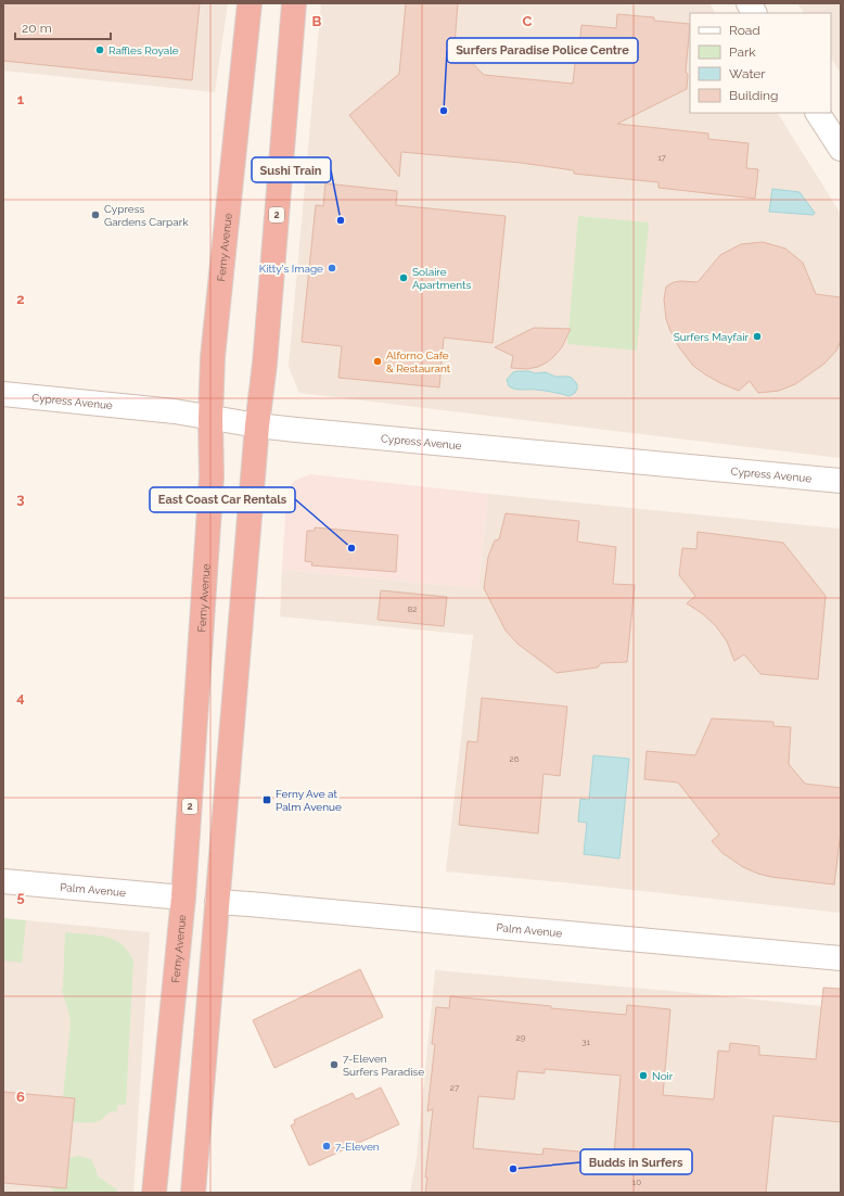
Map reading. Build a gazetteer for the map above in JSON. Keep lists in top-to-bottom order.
{
  "streets": {
    "highway": ["2", "Ferny Avenue"],
    "street": ["Cypress Avenue", "Palm Avenue"]
  },
  "crossings": [
    ["2", "Cypress Avenue"],
    ["2", "Palm Avenue"],
    ["Ferny Avenue", "Cypress Avenue"],
    ["Ferny Avenue", "Palm Avenue"]
  ],
  "places": {
    "other": [
      "Raffles Royale",
      "Surfers Paradise Police Centre",
      "Cypress Gardens Carpark",
      "Sushi Train",
      "Kitty's Image",
      "Solaire Apartments",
      "Surfers Mayfair",
      "Alforno Cafe & Restaurant",
      "East Coast Car Rentals",
      "7-Eleven Surfers Paradise",
      "Noir",
      "7-Eleven",
      "Budds in Surfers"
    ],
    "transit": ["Ferny Ave at Palm Avenue"]
  },
  "house_numbers": [
    "17",
    "82",
    "26",
    "29",
    "31",
    "27",
    "10"
  ],
  "legend": [
    "Road",
    "Park",
    "Water",
    "Building"
  ],
  "scale_bar": "20 m",
  "grid": {
    "columns": ["B", "C"],
    "rows": [
      "1",
      "2",
      "3",
      "4",
      "5",
      "6"
    ]
  }
}
